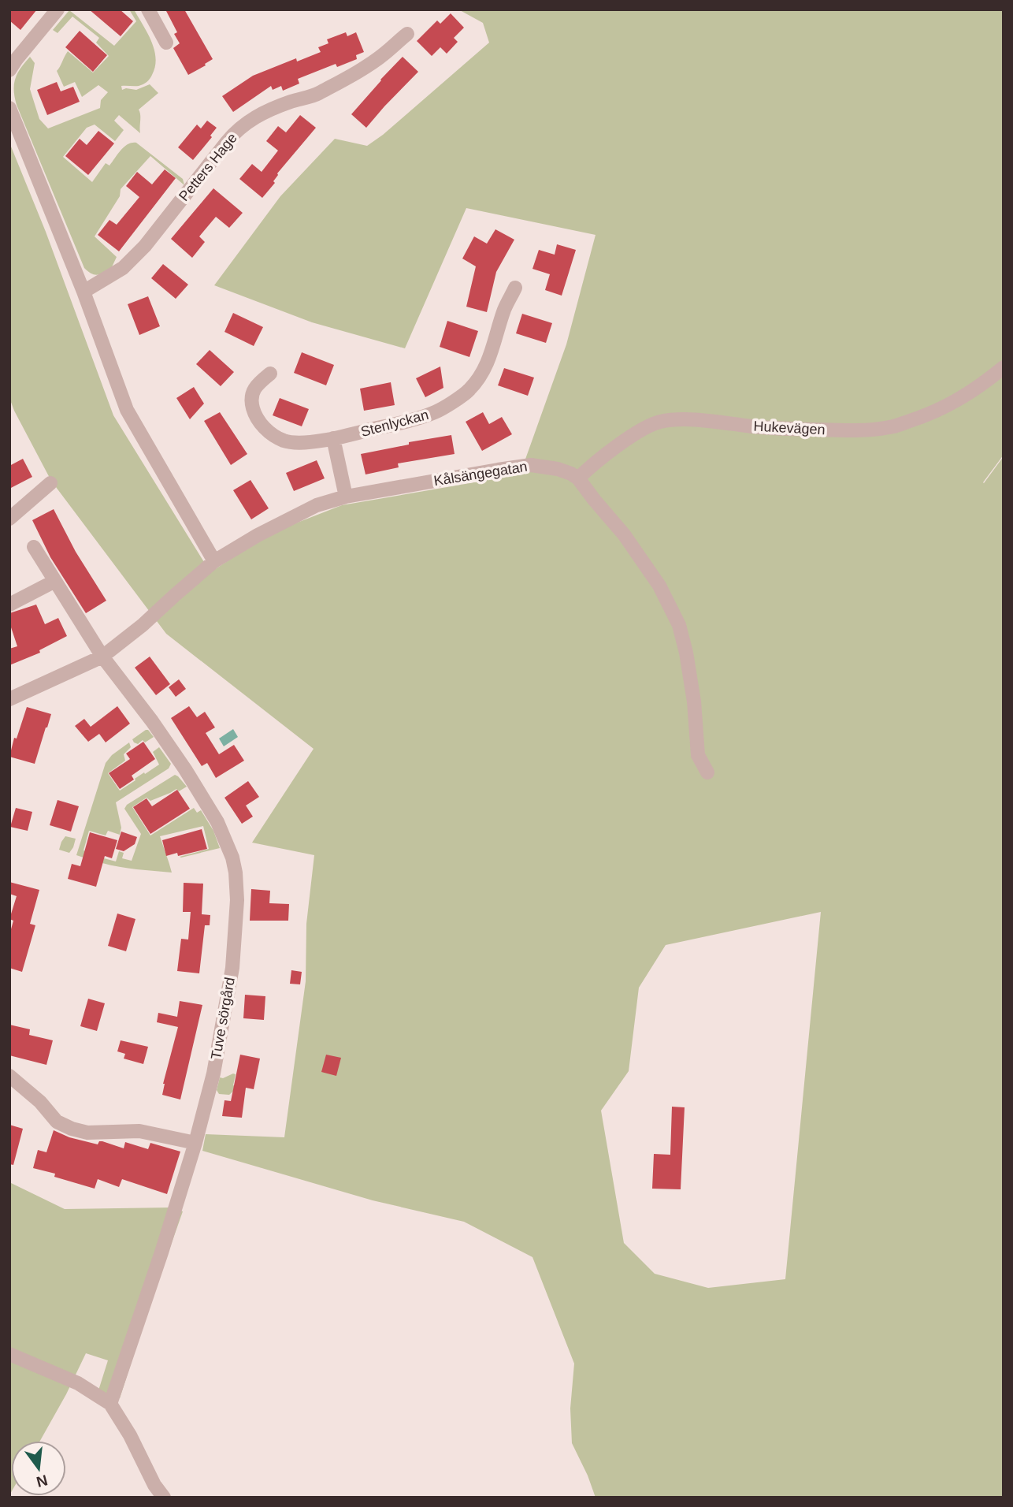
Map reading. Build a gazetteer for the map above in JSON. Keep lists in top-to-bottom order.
{
  "streets": {
    "street": [
      "Petters Hage",
      "Stenlyckan",
      "Hukevägen",
      "Kålsängegatan",
      "Tuve sörgård"
    ]
  },
  "crossings": [
    ["Hukevägen", "Kålsängegatan"],
    ["Kålsängegatan", "Tuve sörgård"]
  ],
  "north": "bottom"
}
